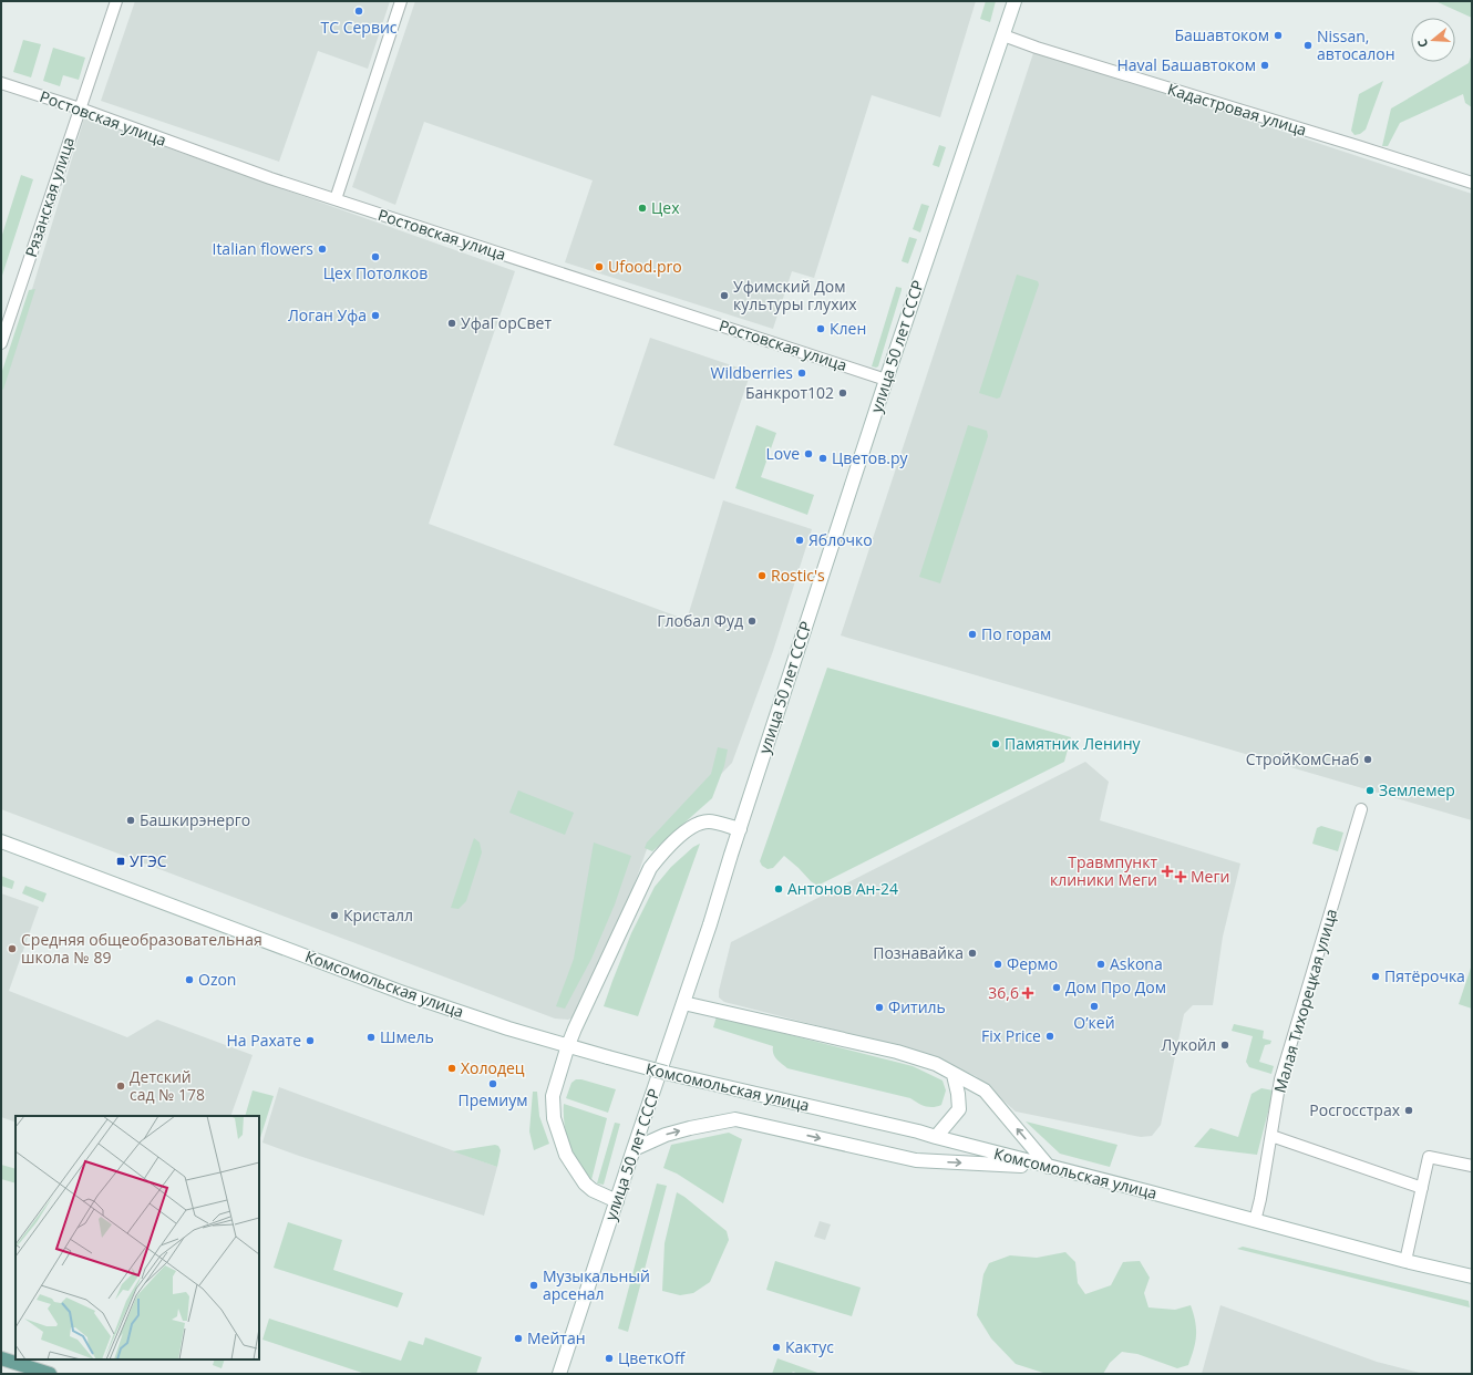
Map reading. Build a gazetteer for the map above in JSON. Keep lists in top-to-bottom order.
{
  "streets": {
    "main road": ["улица 50 лет СССР", "Комсомольская улица"],
    "street": [
      "Кадастровая улица",
      "Ростовская улица",
      "Рязанская улица",
      "Малая Тихорецкая улица"
    ]
  },
  "crossings": [
    ["Кадастровая улица", "улица 50 лет СССР"],
    ["Ростовская улица", "Рязанская улица"],
    ["Ростовская улица", "улица 50 лет СССР"],
    ["Комсомольская улица", "Малая Тихорецкая улица"]
  ],
  "places": {
    "other": [
      "ТС Сервис",
      "Башавтоком",
      "Nissan, автосалон",
      "Haval Башавтоком",
      "Цех",
      "Italian flowers",
      "Цех Потолков",
      "Ufood.pro",
      "Уфимский Дом культуры глухих",
      "Логан Уфа",
      "УфаГорСвет",
      "Клен",
      "Wildberries",
      "Банкрот102",
      "Love",
      "Цветов.ру",
      "Яблочко",
      "Rostic's",
      "Глобал Фуд",
      "По горам",
      "Памятник Ленину",
      "СтройКомСнаб",
      "Землемер",
      "Башкирэнерго",
      "Антонов Ан-24",
      "Кристалл",
      "Средняя общеобразовательная школа № 89",
      "Познавайка",
      "Фермо",
      "Askona",
      "Пятёрочка",
      "Ozon",
      "Дом Про Дом",
      "О’кей",
      "Фитиль",
      "Fix Price",
      "Шмель",
      "На Рахате",
      "Лукойл",
      "Холодец",
      "Премиум",
      "Детский сад № 178",
      "Росгосстрах",
      "Музыкальный арсенал",
      "Мейтан",
      "Кактус",
      "ЦветкOff"
    ],
    "transit": ["УГЭС"],
    "health": ["Травмпункт клиники Меги", "Меги", "36,6"]
  },
  "north": "left"
}
